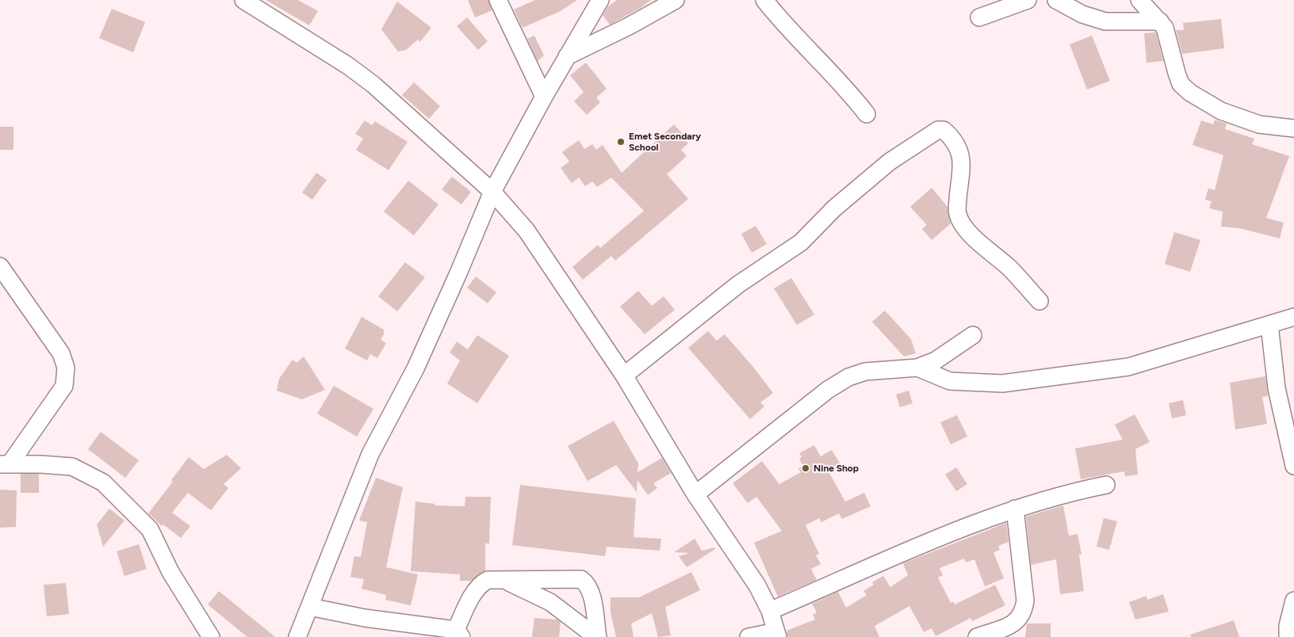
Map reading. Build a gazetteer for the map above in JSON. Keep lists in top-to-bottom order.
{
  "places": ["Emet Secondary School", "Nine Shop"]
}
